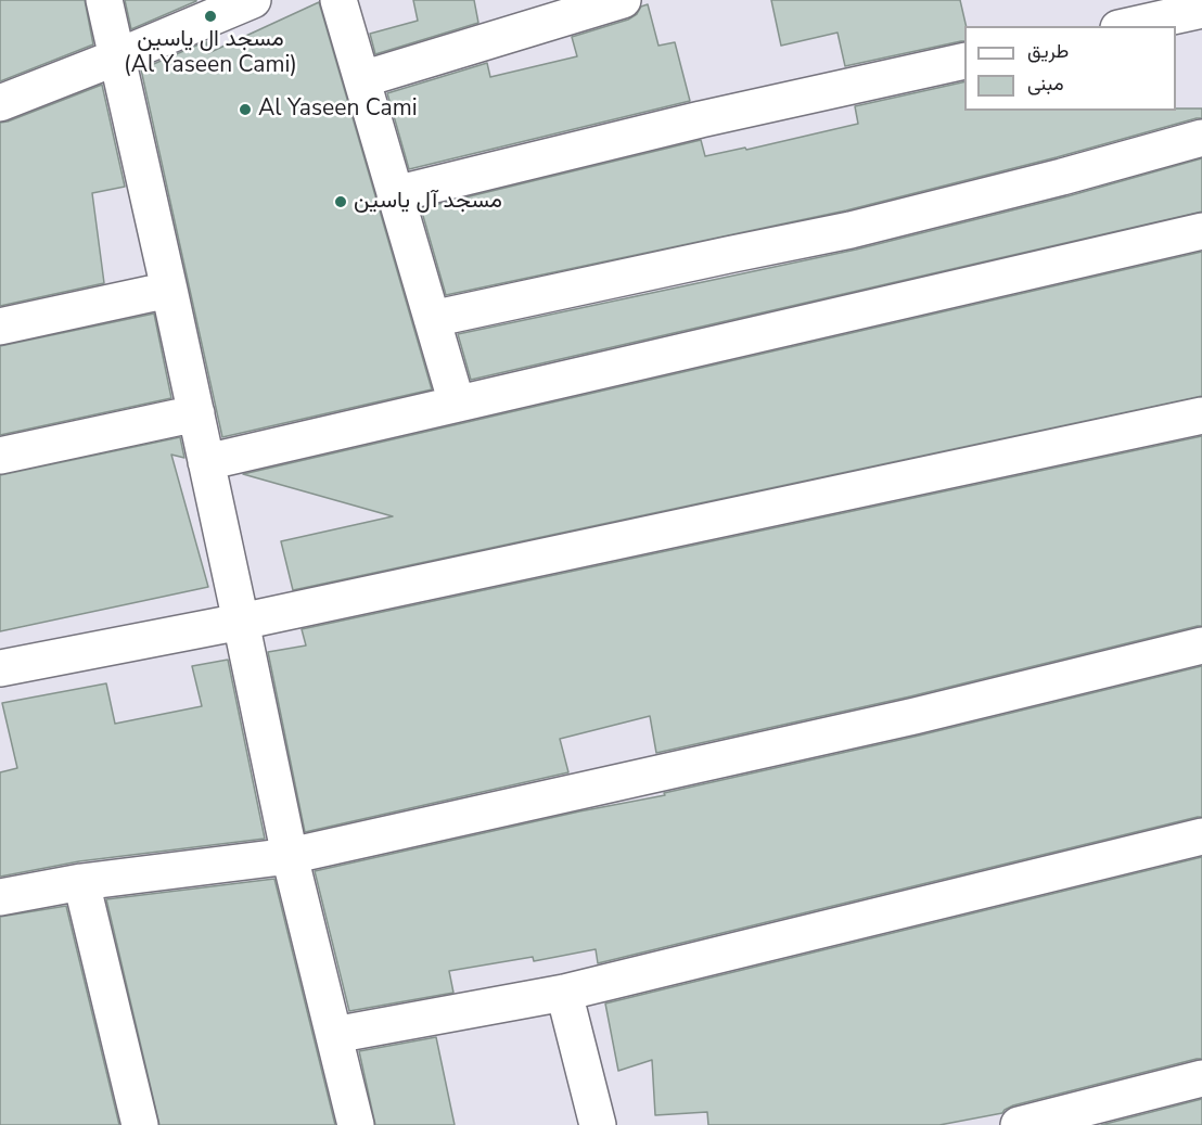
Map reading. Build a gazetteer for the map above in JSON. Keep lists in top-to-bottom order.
{
  "places": ["مسجد ال ياسين (Al Yaseen Cami)", "Al Yaseen Cami", "مسجد آل ياسين"],
  "legend": ["طريق", "مبنى"]
}
